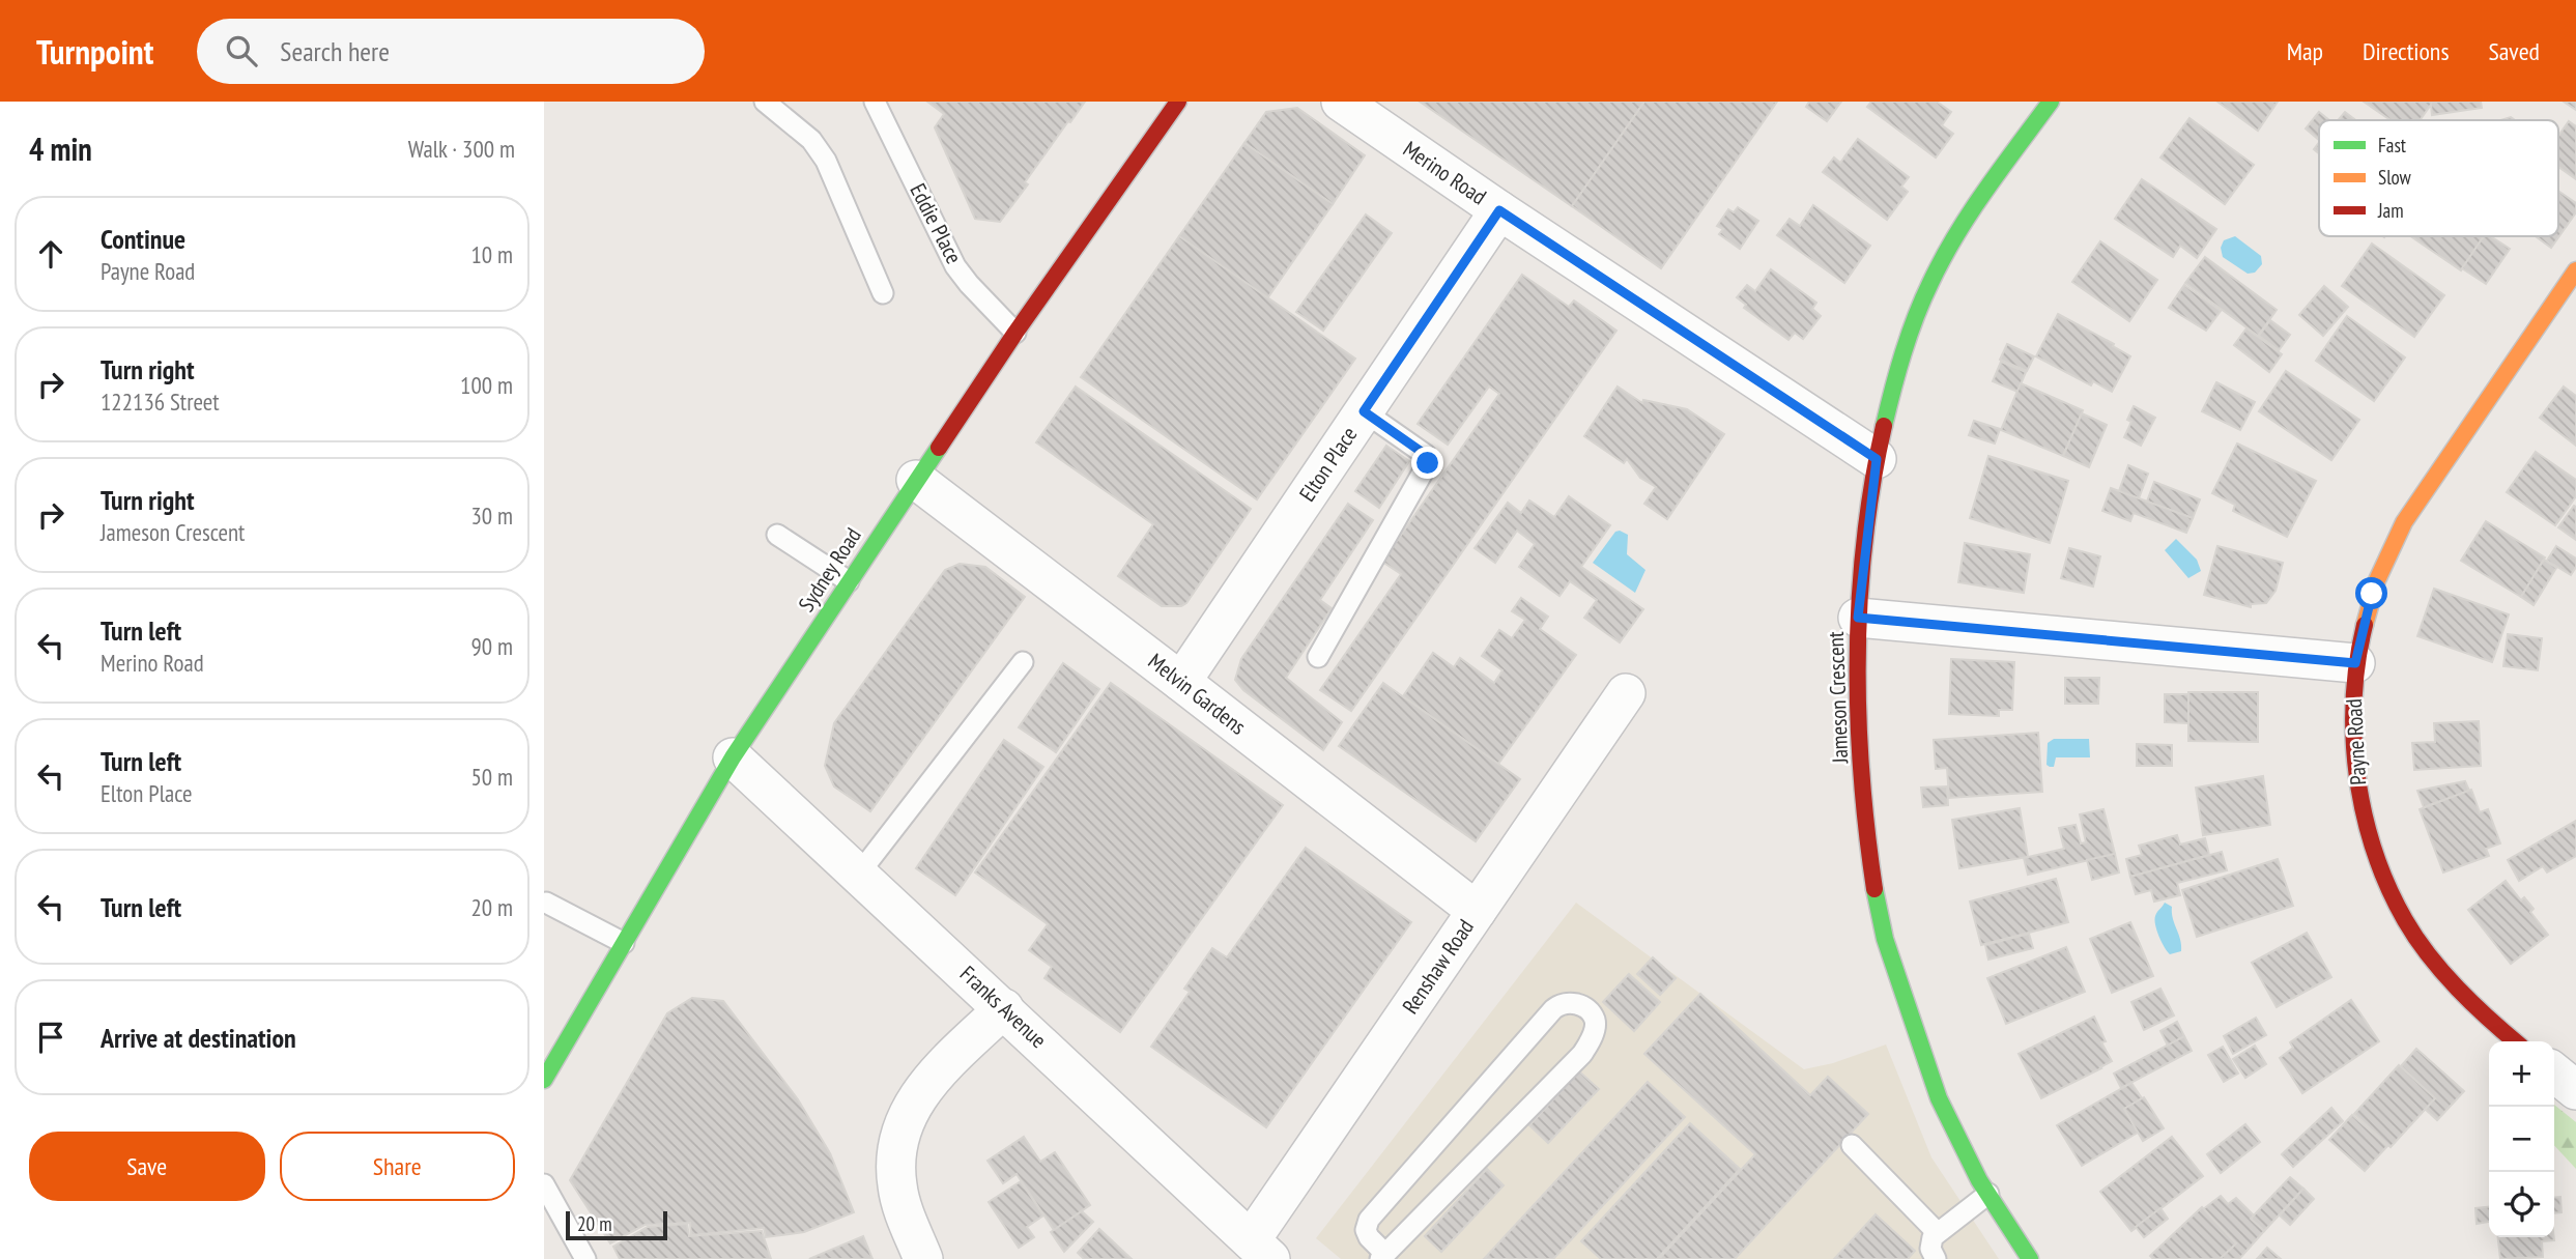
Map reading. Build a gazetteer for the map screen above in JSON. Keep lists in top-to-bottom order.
{
  "streets": {
    "street": [
      "Merino Road",
      "Elton Place",
      "Sydney Road",
      "Melvin Gardens",
      "Jameson Crescent",
      "Payne Road",
      "Renshaw Road",
      "Franks Avenue"
    ],
    "lane": ["Eddie Place"]
  },
  "crossings": [
    ["Merino Road", "Elton Place"],
    ["Merino Road", "Jameson Crescent"],
    ["Eddie Place", "Sydney Road"],
    ["Elton Place", "Melvin Gardens"],
    ["Sydney Road", "Melvin Gardens"],
    ["Sydney Road", "Franks Avenue"],
    ["Melvin Gardens", "Renshaw Road"],
    ["Renshaw Road", "Franks Avenue"]
  ],
  "legend": ["Fast", "Slow", "Jam"],
  "scale_bar": "20 m",
  "page": {
    "header": "Turnpoint",
    "search": "Search here",
    "nav": ["Map", "Directions", "Saved"],
    "heading": ["4 min", "Walk · 300 m"],
    "list": [
      ["Continue", "Payne Road", "10 m"],
      ["Turn right", "122136 Street", "100 m"],
      ["Turn right", "Jameson Crescent", "30 m"],
      ["Turn left", "Merino Road", "90 m"],
      ["Turn left", "Elton Place", "50 m"],
      ["Turn left", "20 m"],
      "Arrive at destination"
    ],
    "map_buttons": ["+", "−"],
    "buttons": ["Save", "Share"],
    "scale": "20 m"
  }
}
